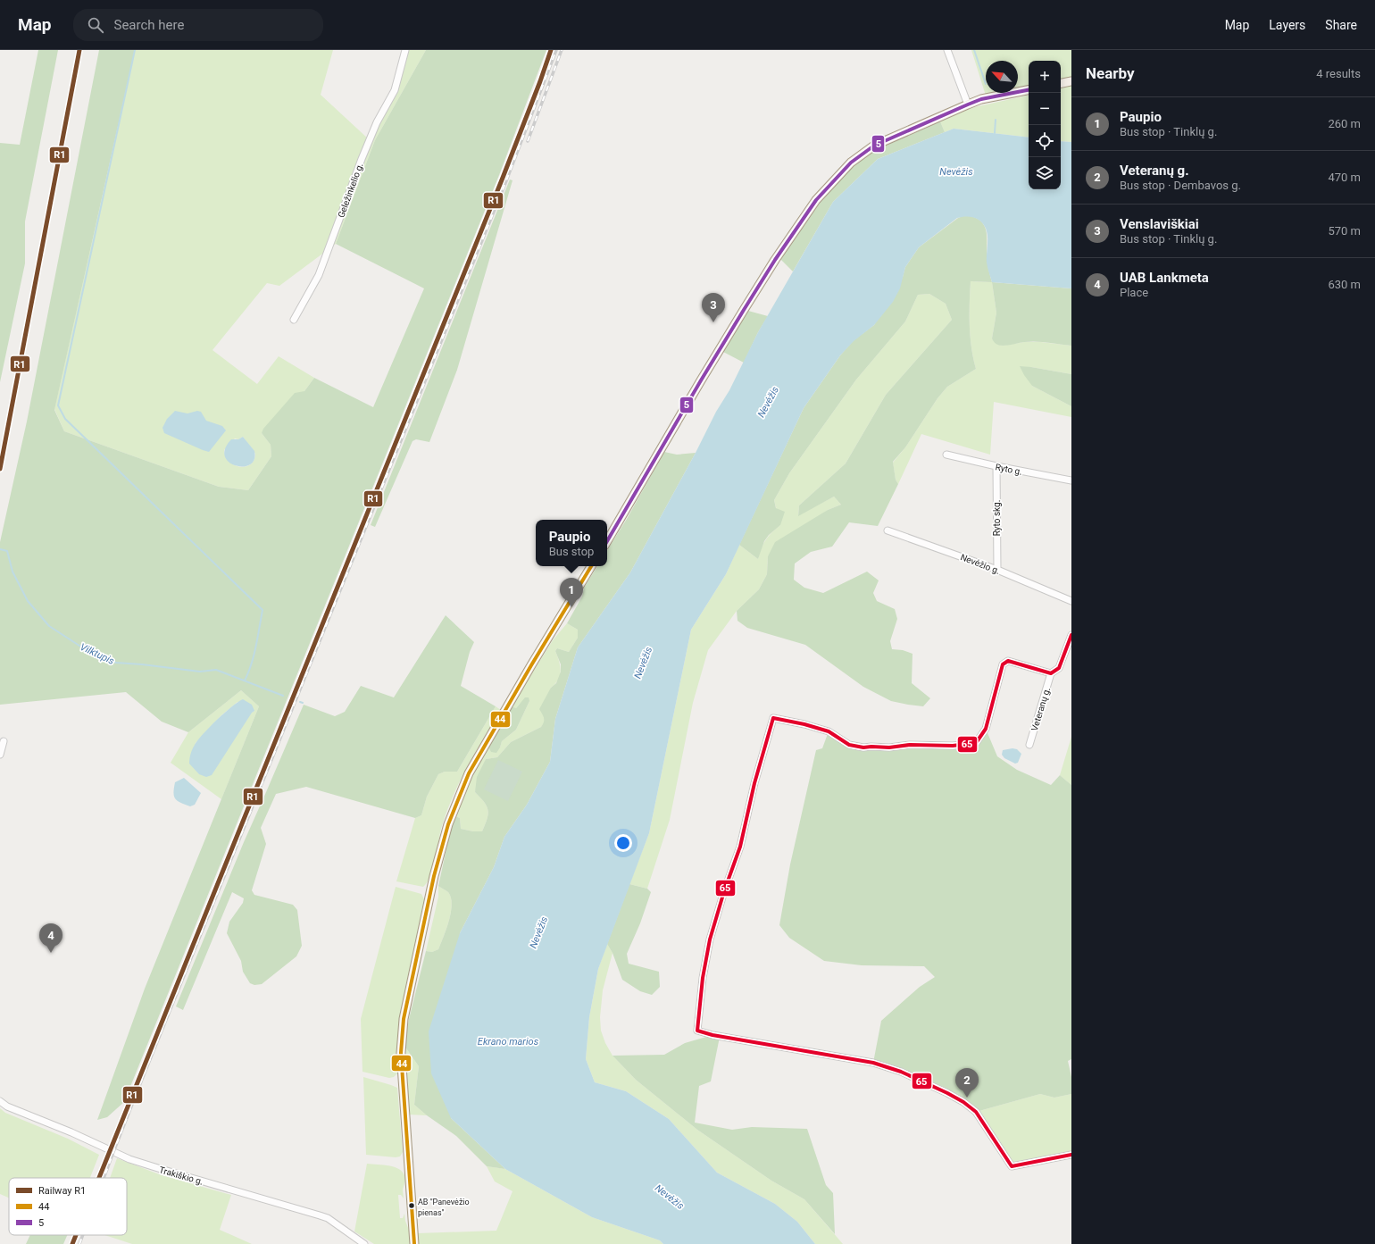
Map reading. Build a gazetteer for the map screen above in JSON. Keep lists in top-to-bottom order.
{
  "streets": {
    "street": [
      "Geležinkelio g.",
      "Ryto g.",
      "Ryto skg.",
      "Nevėžio g.",
      "Veteranų g.",
      "Trakiškio g."
    ]
  },
  "crossings": [
    ["Ryto g.", "Ryto skg."],
    ["Ryto skg.", "Nevėžio g."]
  ],
  "water": ["Nevėžis", "Vilktupis", "Ekrano marios"],
  "places": ["AB \"Panevėžio pienas\""],
  "lines": [
    "rail line R1",
    "transit line 5",
    "transit line 44",
    "transit line 65"
  ],
  "legend": ["Railway R1", "44", "5"],
  "north": "top left",
  "page": {
    "header": "Map",
    "search": "Search here",
    "nav": ["Map", "Layers", "Share"],
    "heading": ["Nearby", "4 results"],
    "map_buttons": ["+", "−"],
    "list": [
      {
        "mark": "1",
        "name": "Paupio",
        "note": "Bus stop · Tinklų g.",
        "value": "260 m"
      },
      {
        "mark": "2",
        "name": "Veteranų g.",
        "note": "Bus stop · Dembavos g.",
        "value": "470 m"
      },
      {
        "mark": "3",
        "name": "Venslaviškiai",
        "note": "Bus stop · Tinklų g.",
        "value": "570 m"
      },
      {
        "mark": "4",
        "name": "UAB Lankmeta",
        "note": "Place",
        "value": "630 m"
      }
    ],
    "pins": [
      "3",
      "1",
      "4",
      "2"
    ],
    "popup": ["Paupio", "Bus stop"]
  }
}
